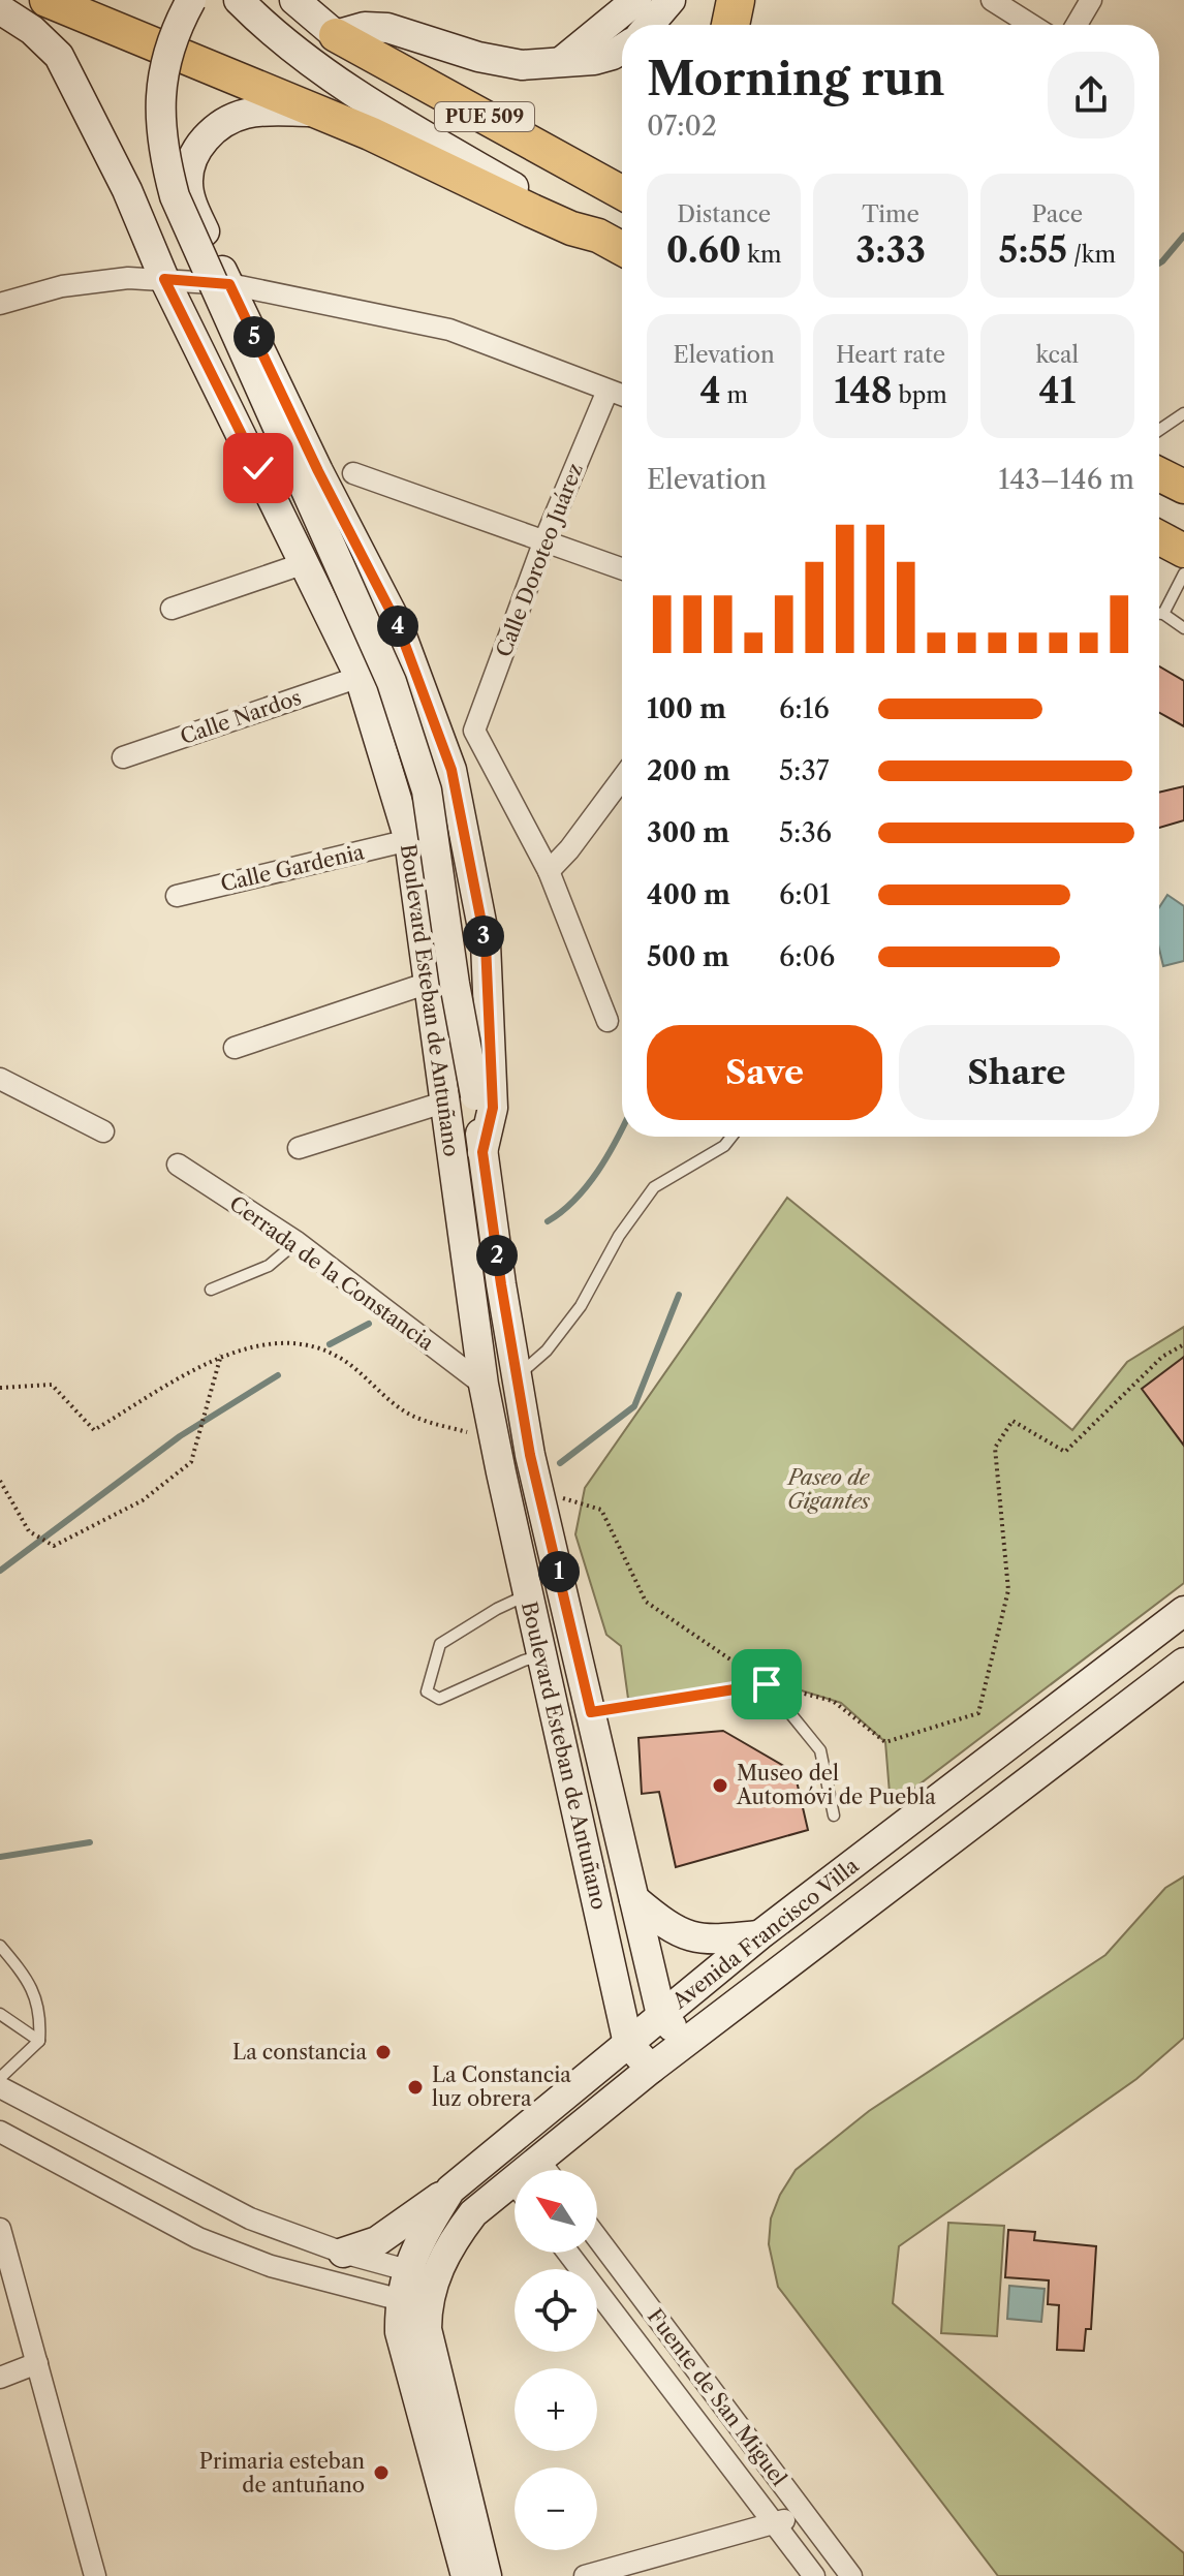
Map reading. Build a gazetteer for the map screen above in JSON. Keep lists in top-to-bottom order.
{
  "streets": {
    "main road": ["PUE 509"],
    "street": [
      "Calle Doroteo Juárez",
      "Calle Nardos",
      "Calle Gardenia",
      "Boulevard Esteban de Antuñano",
      "Cerrada de la Constancia",
      "Avenida Francisco Villa",
      "Fuente de San Miguel"
    ]
  },
  "crossings": [
    ["Calle Nardos", "Boulevard Esteban de Antuñano"],
    ["Calle Gardenia", "Boulevard Esteban de Antuñano"],
    ["Boulevard Esteban de Antuñano", "Cerrada de la Constancia"],
    ["Boulevard Esteban de Antuñano", "Avenida Francisco Villa"]
  ],
  "parks": ["Paseo de Gigantes"],
  "places": [
    "Museo del Automóvi de Puebla",
    "La constancia",
    "La Constancia luz obrera",
    "Primaria esteban de antuñano"
  ],
  "north": "top left",
  "page": {
    "heading": ["Morning run", "07:02"],
    "stats": [
      ["Distance", "0.60 km"],
      ["Time", "3:33"],
      ["Pace", "5:55 /km"],
      ["Elevation", "4 m"],
      ["Heart rate", "148 bpm"],
      ["kcal", "41"]
    ],
    "pins": [
      "5",
      "4",
      "3",
      "2",
      "1"
    ],
    "chart": ["Elevation", "143–146 m"],
    "list": [
      {
        "name": "100 m",
        "note": "6:16"
      },
      {
        "name": "200 m",
        "note": "5:37"
      },
      {
        "name": "300 m",
        "note": "5:36"
      },
      {
        "name": "400 m",
        "note": "6:01"
      },
      {
        "name": "500 m",
        "note": "6:06"
      }
    ],
    "buttons": ["Save", "Share"],
    "map_buttons": ["+", "−"]
  }
}
